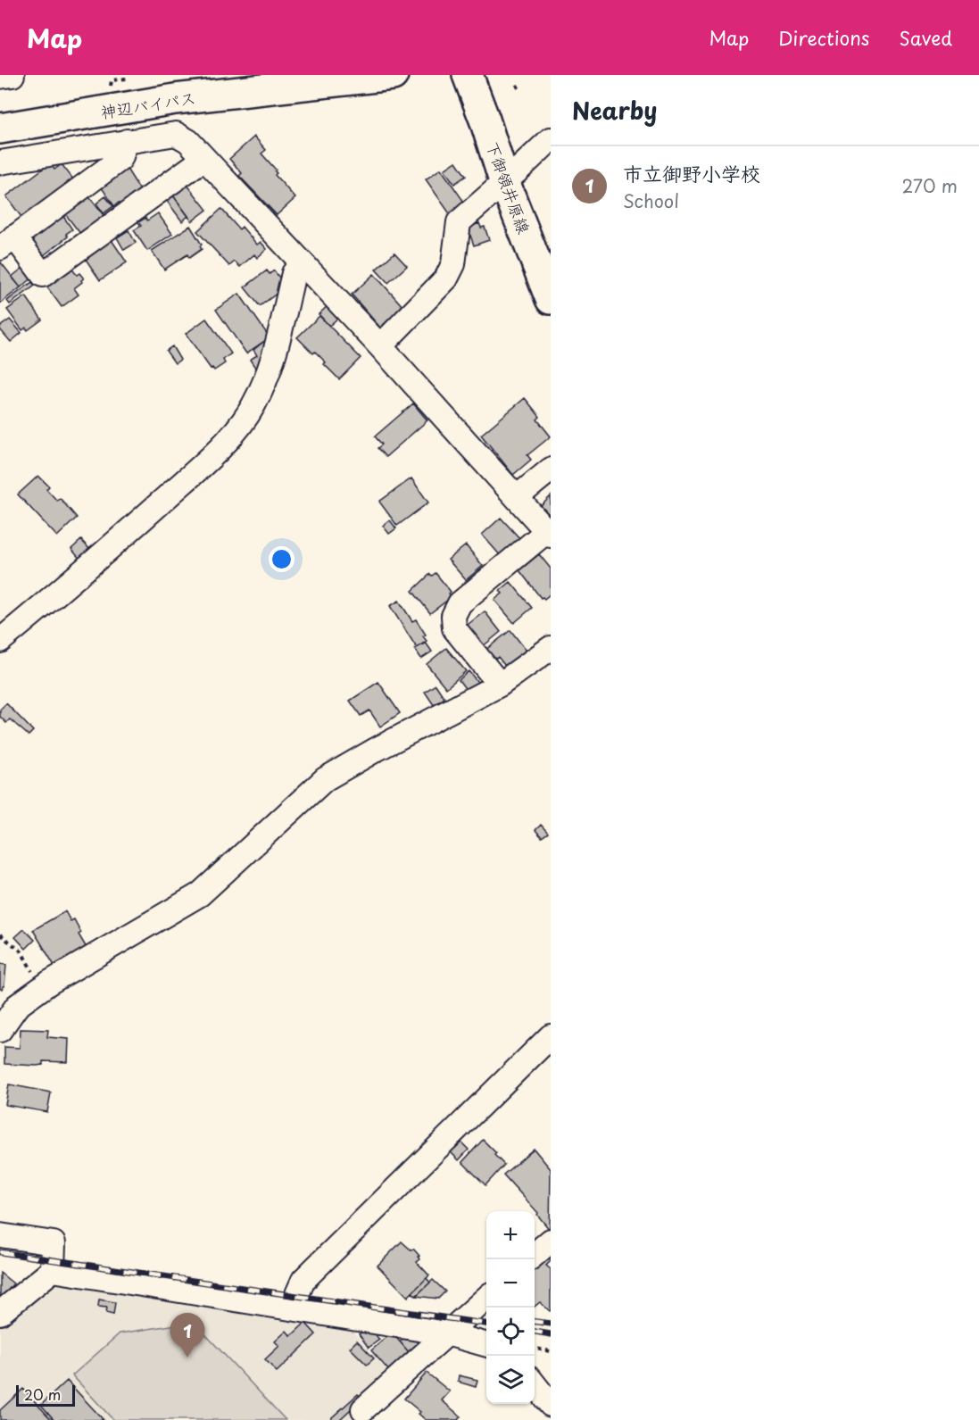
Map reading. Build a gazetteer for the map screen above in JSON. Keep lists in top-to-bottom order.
{
  "streets": {
    "main road": ["神辺バイパス", "下御領井原線"]
  },
  "scale_bar": "20 m",
  "page": {
    "header": "Map",
    "nav": ["Map", "Directions", "Saved"],
    "heading": "Nearby",
    "list": [
      {
        "mark": "1",
        "name": "市立御野小学校",
        "note": "School",
        "value": "270 m"
      }
    ],
    "map_buttons": ["+", "−"],
    "pins": "1",
    "scale": "20 m"
  }
}
